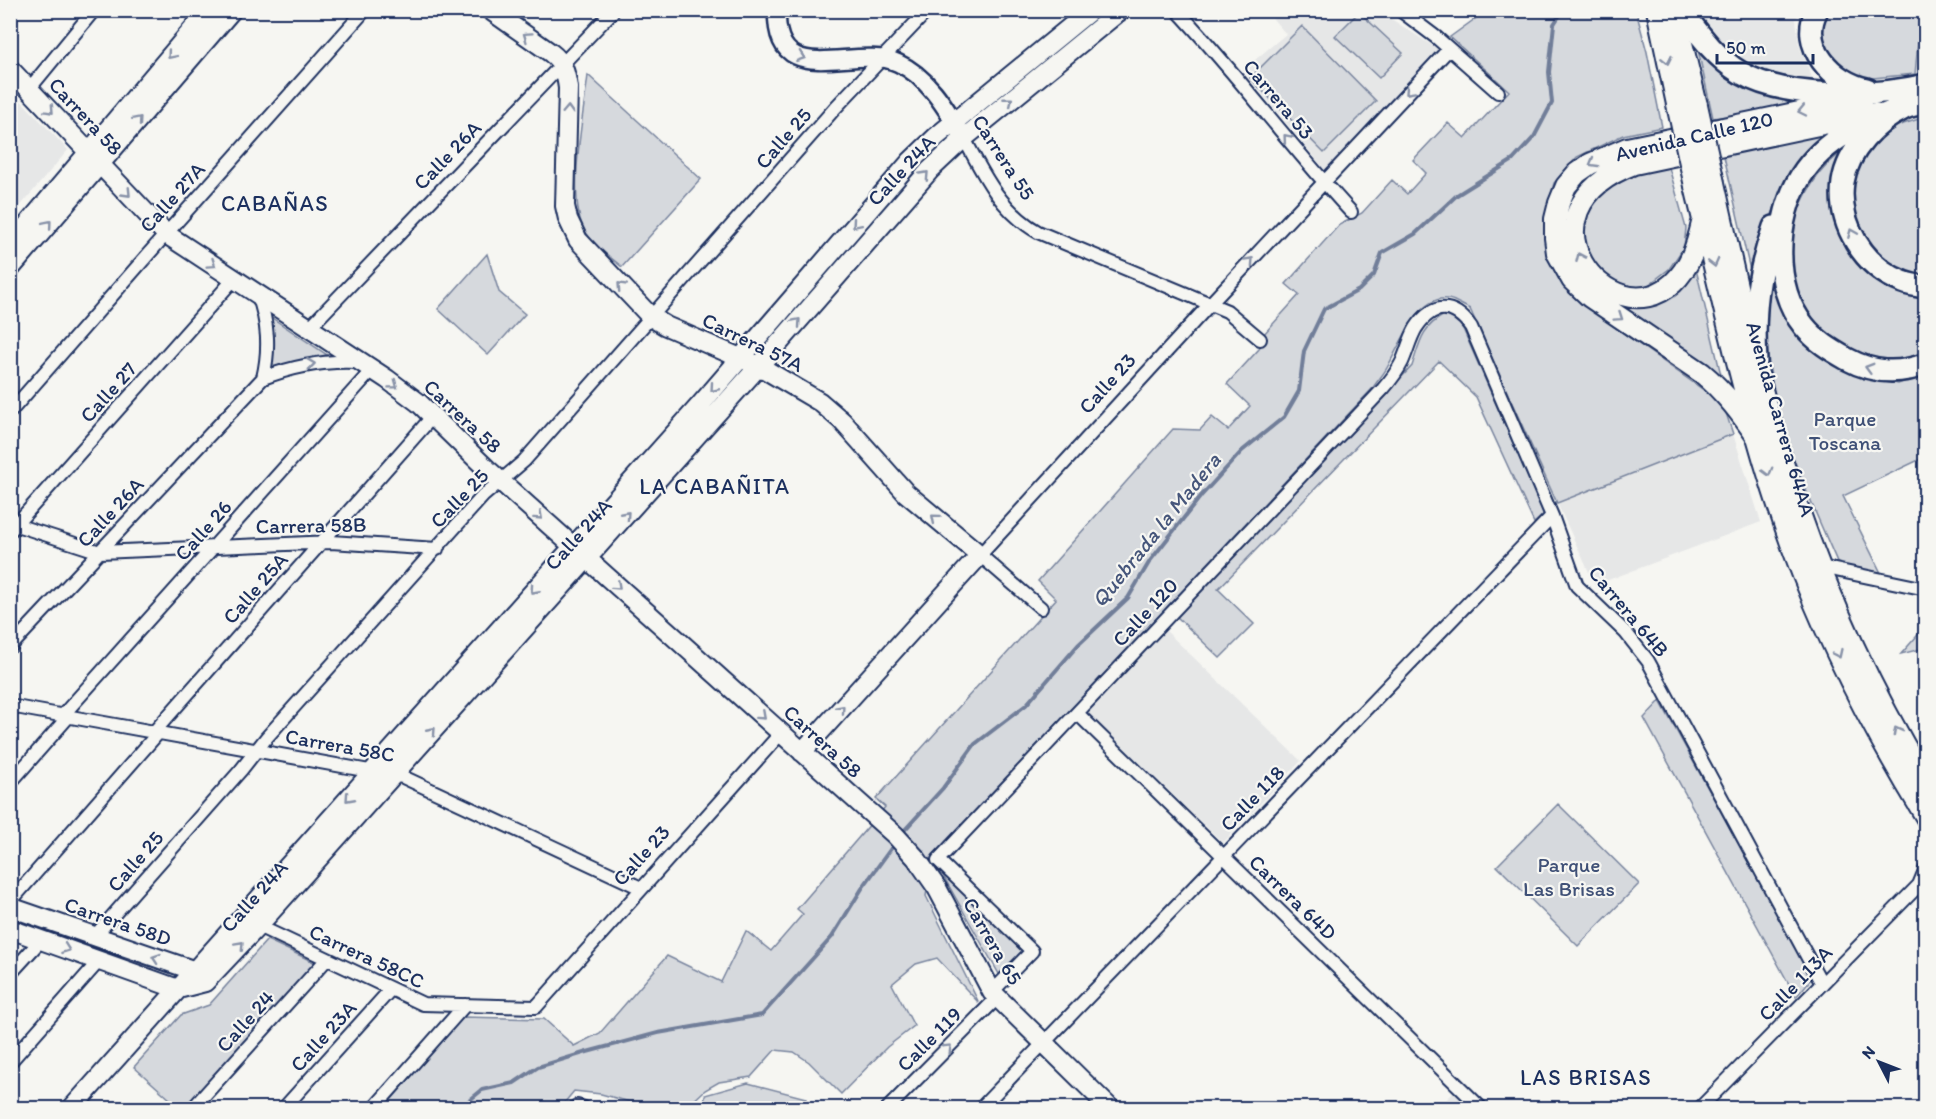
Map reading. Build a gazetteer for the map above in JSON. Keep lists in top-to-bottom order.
{
  "streets": {
    "highway": ["Avenida Calle 120"],
    "main road": [
      "Carrera 58",
      "Calle 24A",
      "Carrera 57A",
      "Calle 23",
      "Avenida Carrera 64AA",
      "Carrera 58D",
      "Carrera 65"
    ],
    "street": [
      "Carrera 53",
      "Calle 25",
      "Calle 26A",
      "Carrera 55",
      "Calle 27A",
      "Calle 27",
      "Carrera 58B",
      "Calle 26",
      "Calle 25A",
      "Carrera 64B",
      "Calle 120",
      "Carrera 58C",
      "Calle 118",
      "Carrera 64D",
      "Carrera 58CC",
      "Calle 113A",
      "Calle 24",
      "Calle 23A",
      "Calle 119"
    ]
  },
  "crossings": [
    ["Carrera 53", "Calle 23"],
    ["Carrera 58", "Calle 25"],
    ["Carrera 58", "Calle 26A"],
    ["Carrera 58", "Calle 24A"],
    ["Carrera 58", "Calle 27A"],
    ["Carrera 58", "Calle 23"],
    ["Carrera 58", "Calle 27"],
    ["Carrera 58", "Calle 26"],
    ["Carrera 58", "Calle 25A"],
    ["Carrera 58", "Carrera 65"],
    ["Avenida Calle 120", "Avenida Carrera 64AA"],
    ["Calle 25", "Carrera 55"],
    ["Calle 25", "Carrera 57A"],
    ["Calle 25", "Carrera 58B"],
    ["Calle 25", "Carrera 58C"],
    ["Calle 25", "Carrera 58D"],
    ["Calle 26A", "Carrera 57A"],
    ["Calle 26A", "Carrera 58B"],
    ["Calle 26A", "Calle 26"],
    ["Carrera 55", "Calle 24A"],
    ["Carrera 55", "Calle 23"],
    ["Calle 24A", "Carrera 57A"],
    ["Calle 24A", "Carrera 58C"],
    ["Calle 24A", "Carrera 58D"],
    ["Calle 24A", "Carrera 58CC"],
    ["Carrera 57A", "Calle 23"],
    ["Calle 23", "Carrera 58C"],
    ["Calle 23", "Carrera 58CC"],
    ["Calle 27", "Carrera 58B"],
    ["Carrera 58B", "Calle 26"],
    ["Carrera 58B", "Calle 25A"],
    ["Calle 26", "Carrera 58C"],
    ["Calle 25A", "Carrera 58C"],
    ["Carrera 64B", "Calle 120"],
    ["Carrera 64B", "Calle 118"],
    ["Carrera 64B", "Calle 113A"],
    ["Calle 120", "Carrera 64D"],
    ["Calle 120", "Calle 119"],
    ["Calle 118", "Carrera 64D"],
    ["Calle 118", "Carrera 65"],
    ["Carrera 65", "Calle 119"],
    ["Carrera 58CC", "Calle 24"],
    ["Carrera 58CC", "Calle 23A"]
  ],
  "one_way": [
    "Carrera 53",
    "Carrera 58",
    "Carrera 57A",
    "Calle 119"
  ],
  "districts": ["CABAÑAS", "LA CABAÑITA", "LAS BRISAS"],
  "water": ["Quebrada la Madera"],
  "parks": ["Parque Toscana", "Parque Las Brisas"],
  "scale_bar": "50 m",
  "north": "top left"
}
